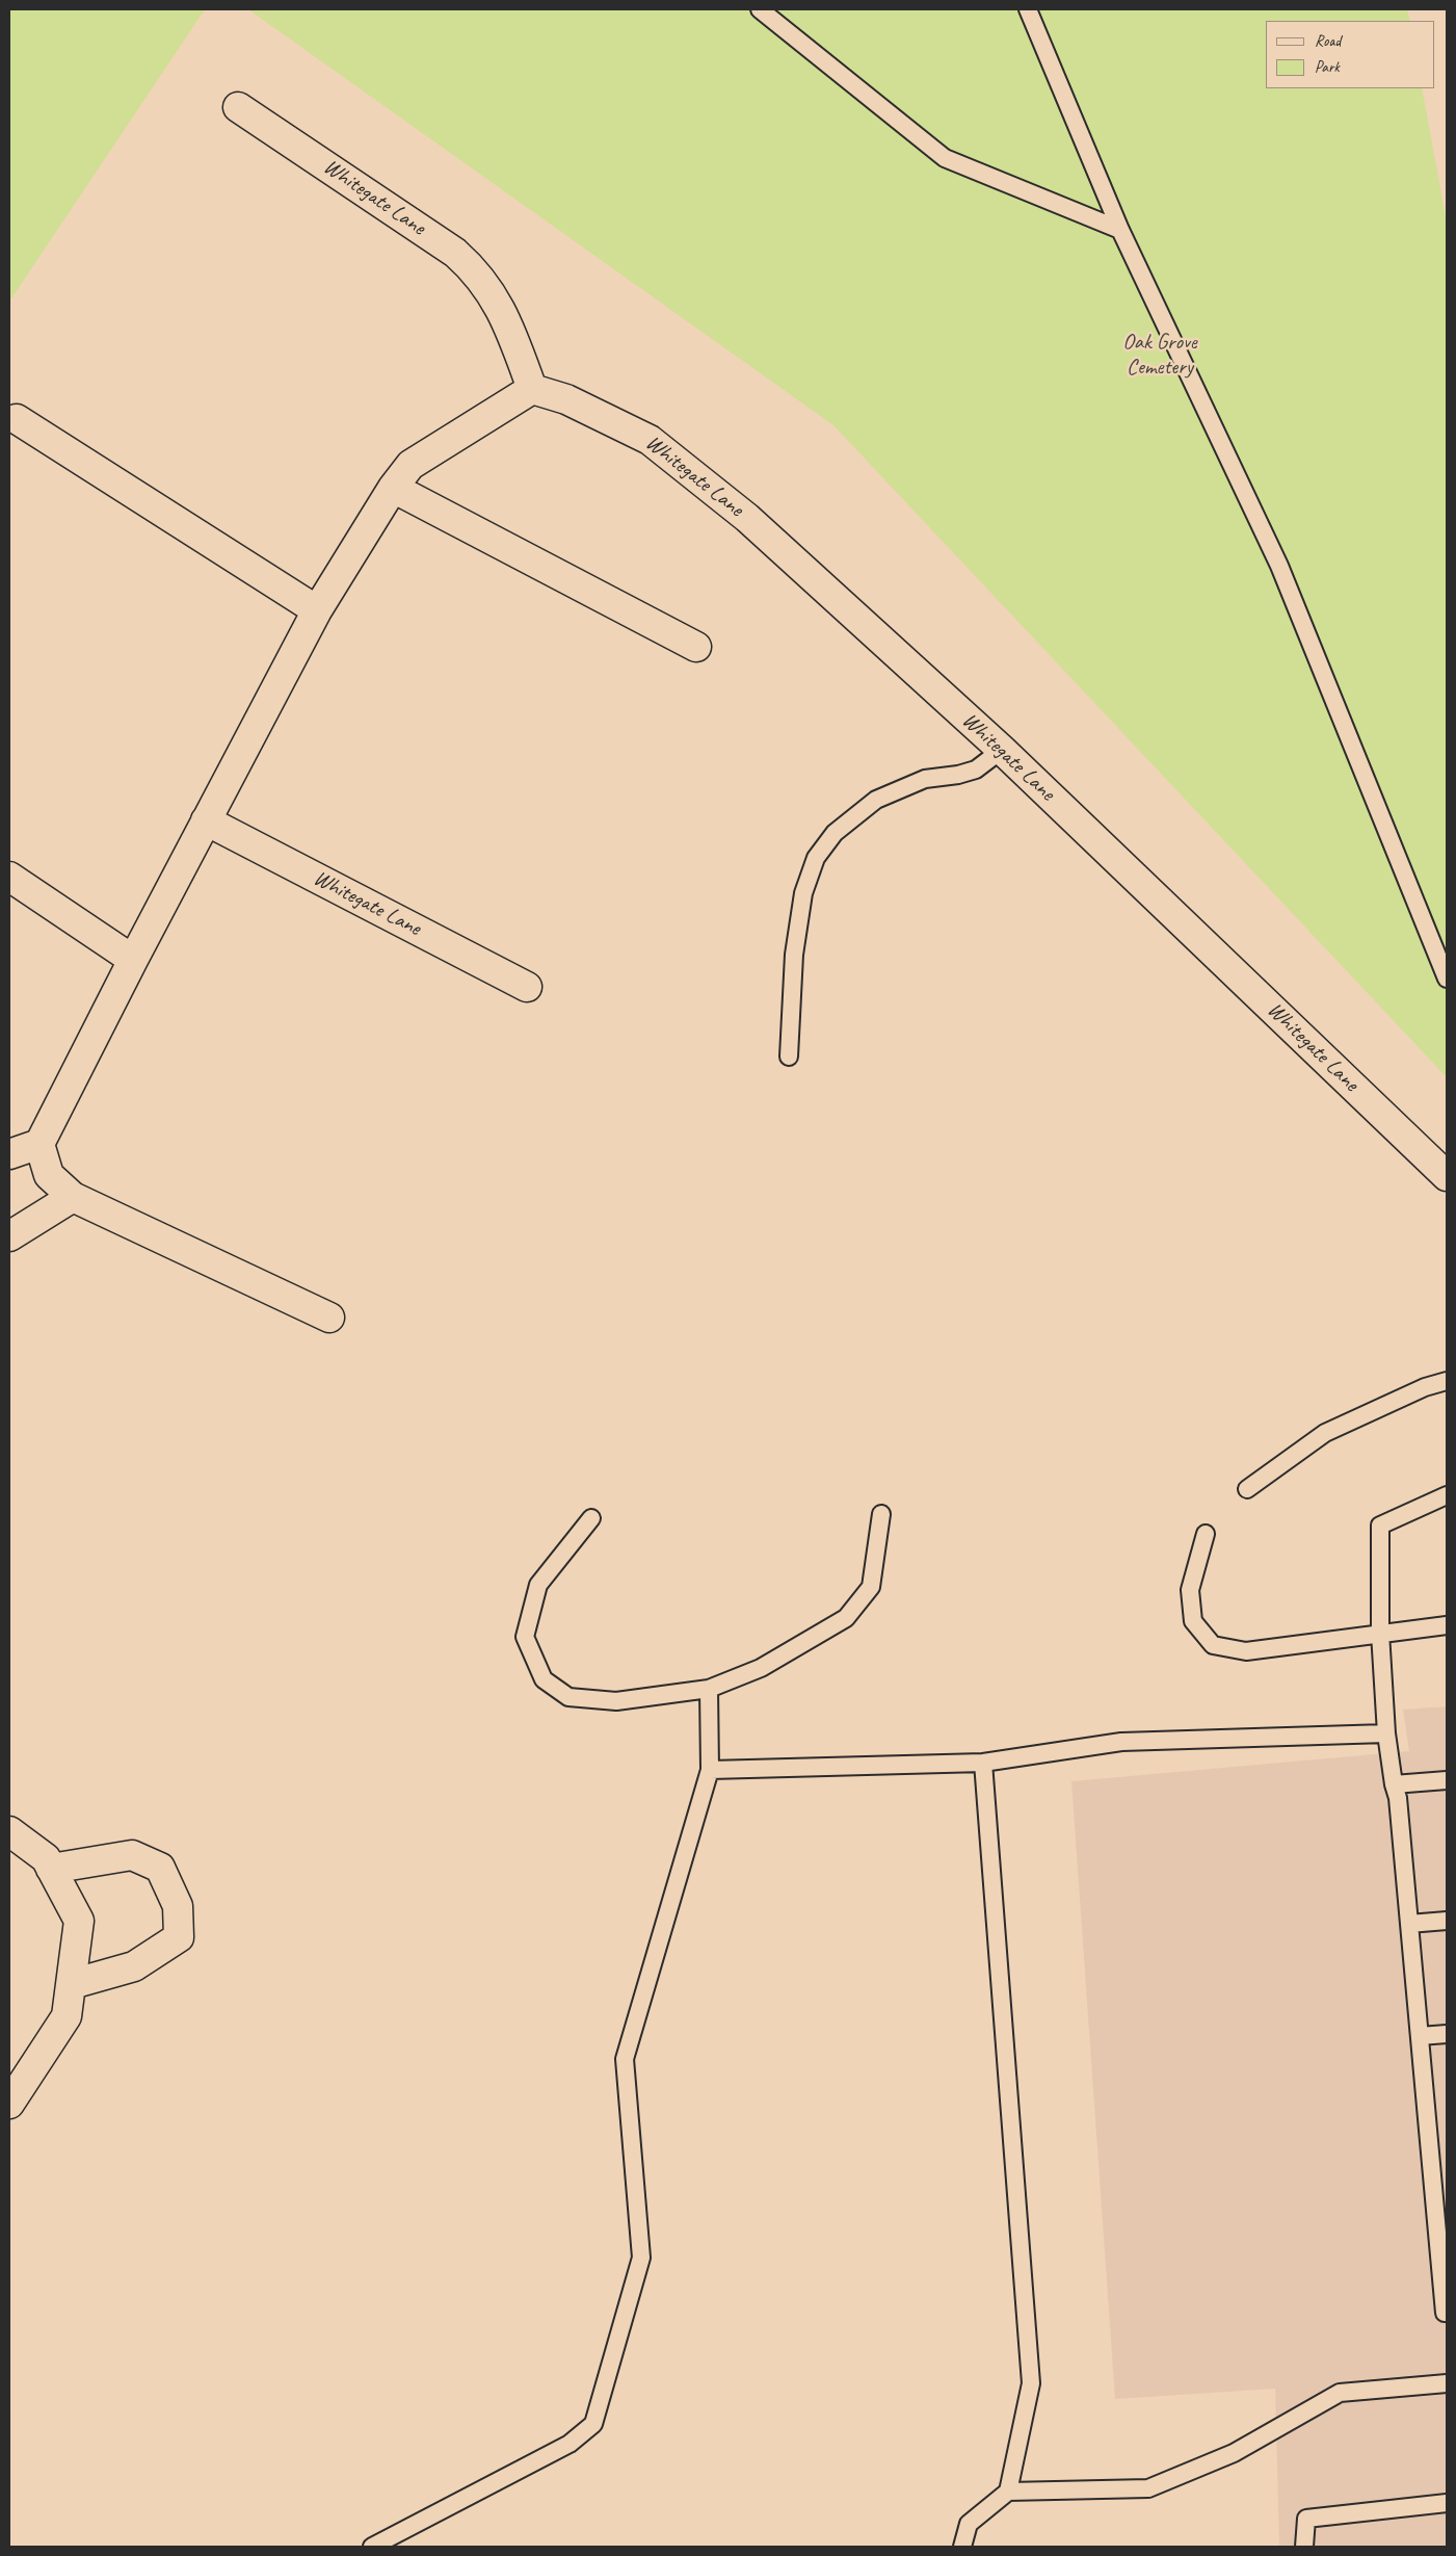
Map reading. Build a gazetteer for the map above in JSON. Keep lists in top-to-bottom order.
{
  "streets": {
    "street": ["Whitegate Lane"]
  },
  "parks": ["Oak Grove Cemetery"],
  "legend": ["Road", "Park"]
}
